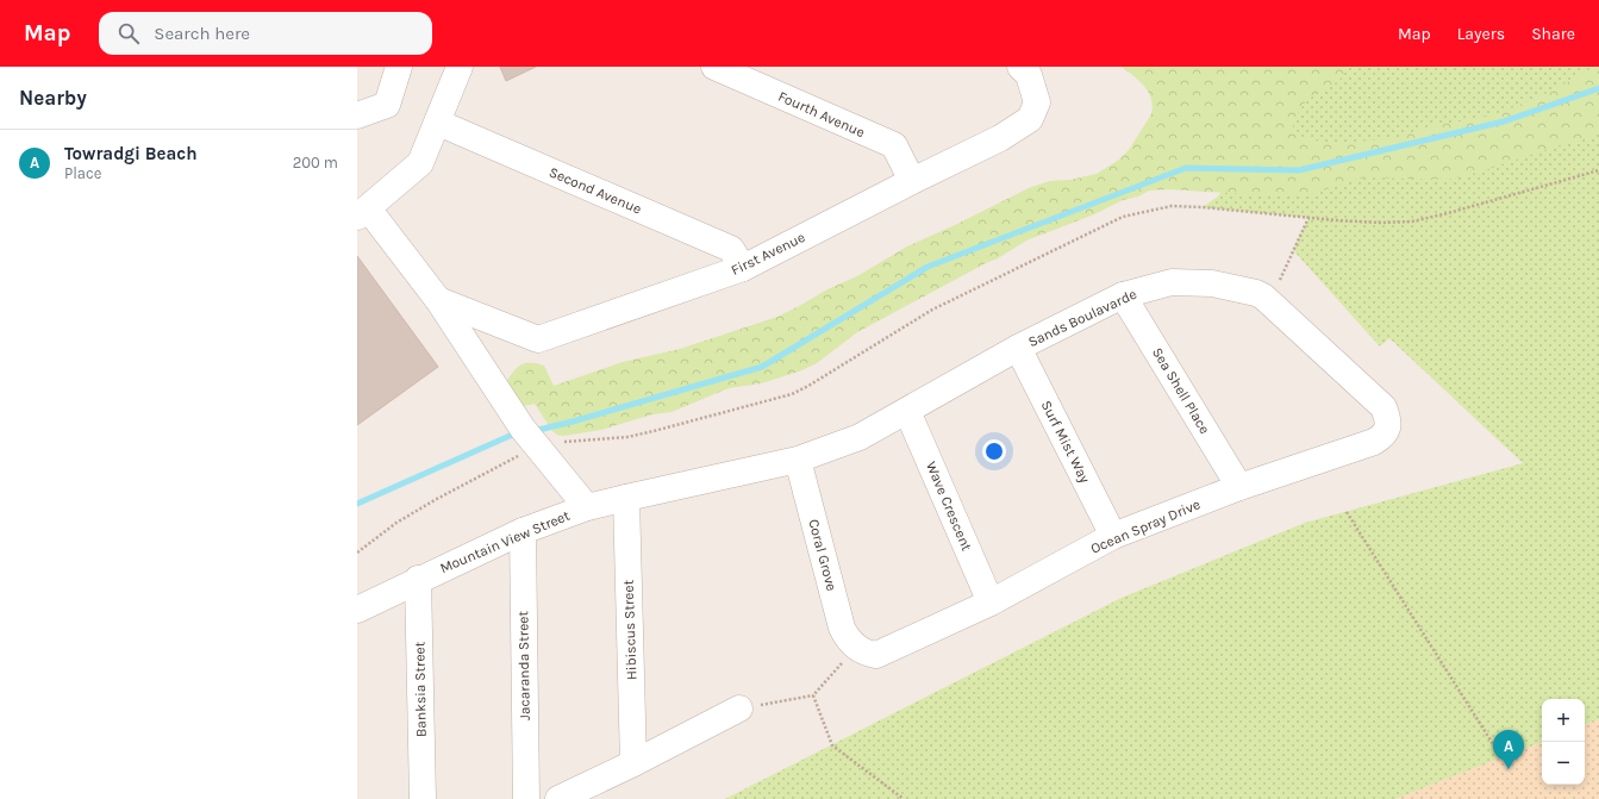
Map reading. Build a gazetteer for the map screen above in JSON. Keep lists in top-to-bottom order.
{
  "streets": {
    "street": [
      "Fourth Avenue",
      "Second Avenue",
      "First Avenue",
      "Sands Boulavarde",
      "Sea Shell Place",
      "Surf Mist Way",
      "Wave Crescent",
      "Ocean Spray Drive",
      "Mountain View Street",
      "Coral Grove",
      "Hibiscus Street",
      "Jacaranda Street",
      "Banksia Street"
    ]
  },
  "crossings": [
    ["Fourth Avenue", "First Avenue"],
    ["Second Avenue", "First Avenue"],
    ["Sands Boulavarde", "Sea Shell Place"],
    ["Sands Boulavarde", "Surf Mist Way"],
    ["Sands Boulavarde", "Wave Crescent"],
    ["Sands Boulavarde", "Ocean Spray Drive"],
    ["Sands Boulavarde", "Mountain View Street"],
    ["Sands Boulavarde", "Coral Grove"],
    ["Sea Shell Place", "Ocean Spray Drive"],
    ["Surf Mist Way", "Ocean Spray Drive"],
    ["Wave Crescent", "Ocean Spray Drive"],
    ["Ocean Spray Drive", "Coral Grove"],
    ["Mountain View Street", "Coral Grove"],
    ["Mountain View Street", "Hibiscus Street"],
    ["Mountain View Street", "Jacaranda Street"],
    ["Mountain View Street", "Banksia Street"]
  ],
  "page": {
    "header": "Map",
    "search": "Search here",
    "nav": ["Map", "Layers", "Share"],
    "heading": "Nearby",
    "list": [
      {
        "mark": "A",
        "name": "Towradgi Beach",
        "note": "Place",
        "value": "200 m"
      }
    ],
    "map_buttons": ["+", "−"],
    "pins": "A"
  }
}
